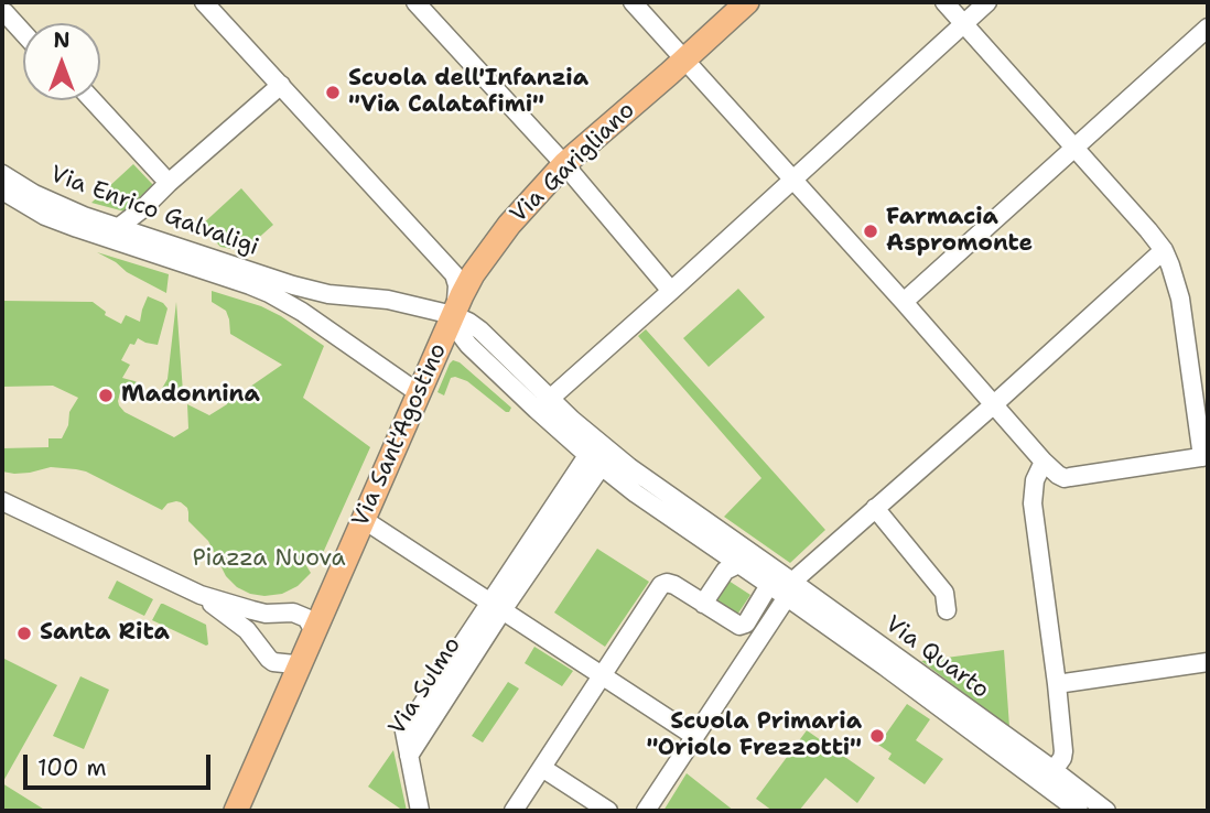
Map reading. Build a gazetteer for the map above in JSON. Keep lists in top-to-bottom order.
{
  "streets": {
    "main road": ["Via Garigliano", "Via Sant'Agostino"],
    "street": ["Via Enrico Galvaligi", "Via Quarto", "Via Sulmo"]
  },
  "crossings": [
    ["Via Garigliano", "Via Enrico Galvaligi"],
    ["Via Garigliano", "Via Sant'Agostino"],
    ["Via Garigliano", "Via Quarto"],
    ["Via Enrico Galvaligi", "Via Sant'Agostino"],
    ["Via Enrico Galvaligi", "Via Quarto"],
    ["Via Sant'Agostino", "Via Quarto"],
    ["Via Quarto", "Via Sulmo"]
  ],
  "parks": ["Piazza Nuova"],
  "places": [
    "Scuola dell'Infanzia \"Via Calatafimi\"",
    "Farmacia Aspromonte",
    "Madonnina",
    "Santa Rita",
    "Scuola Primaria \"Oriolo Frezzotti\""
  ],
  "scale_bar": "100 m",
  "north": "top"
}
